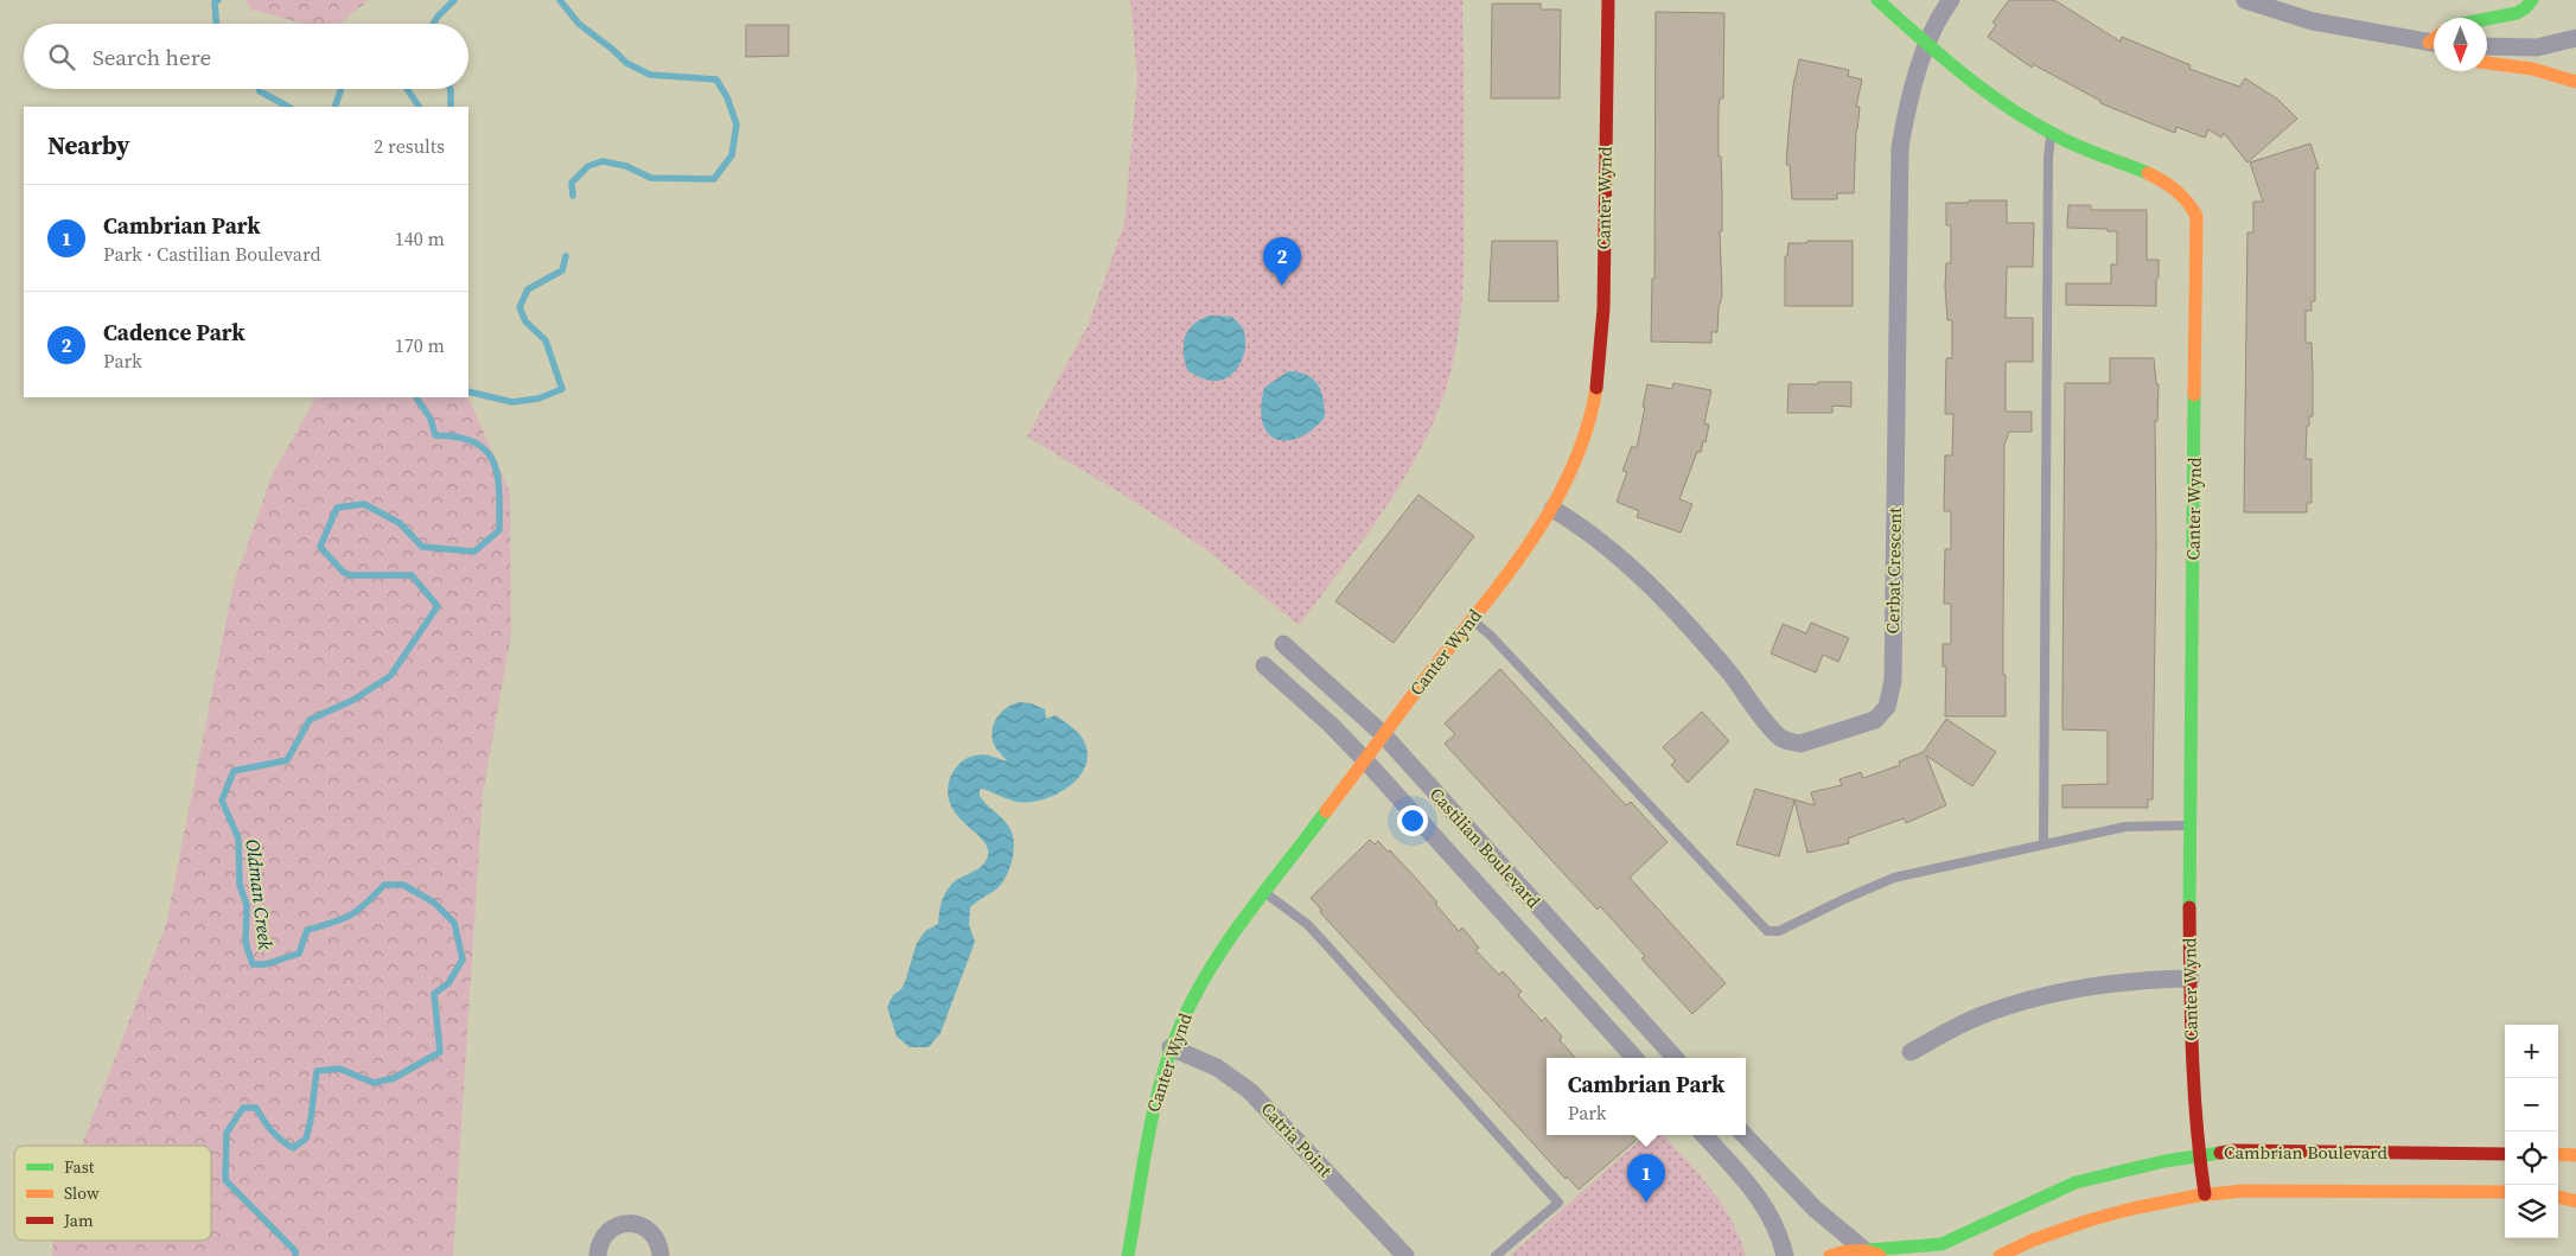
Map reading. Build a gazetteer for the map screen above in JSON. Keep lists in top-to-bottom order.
{
  "streets": {
    "street": [
      "Canter Wynd",
      "Cerbat Crescent",
      "Castilian Boulevard",
      "Catria Point",
      "Cambrian Boulevard"
    ]
  },
  "crossings": [
    ["Canter Wynd", "Cerbat Crescent"],
    ["Canter Wynd", "Castilian Boulevard"],
    ["Canter Wynd", "Catria Point"],
    ["Canter Wynd", "Cambrian Boulevard"]
  ],
  "water": ["Oldman Creek"],
  "legend": ["Fast", "Slow", "Jam"],
  "north": "bottom",
  "page": {
    "search": "Search here",
    "heading": ["Nearby", "2 results"],
    "list": [
      {
        "mark": "1",
        "name": "Cambrian Park",
        "note": "Park · Castilian Boulevard",
        "value": "140 m"
      },
      {
        "mark": "2",
        "name": "Cadence Park",
        "note": "Park",
        "value": "170 m"
      }
    ],
    "pins": ["2", "1"],
    "map_buttons": ["+", "−"],
    "popup": ["Cambrian Park", "Park"]
  }
}
